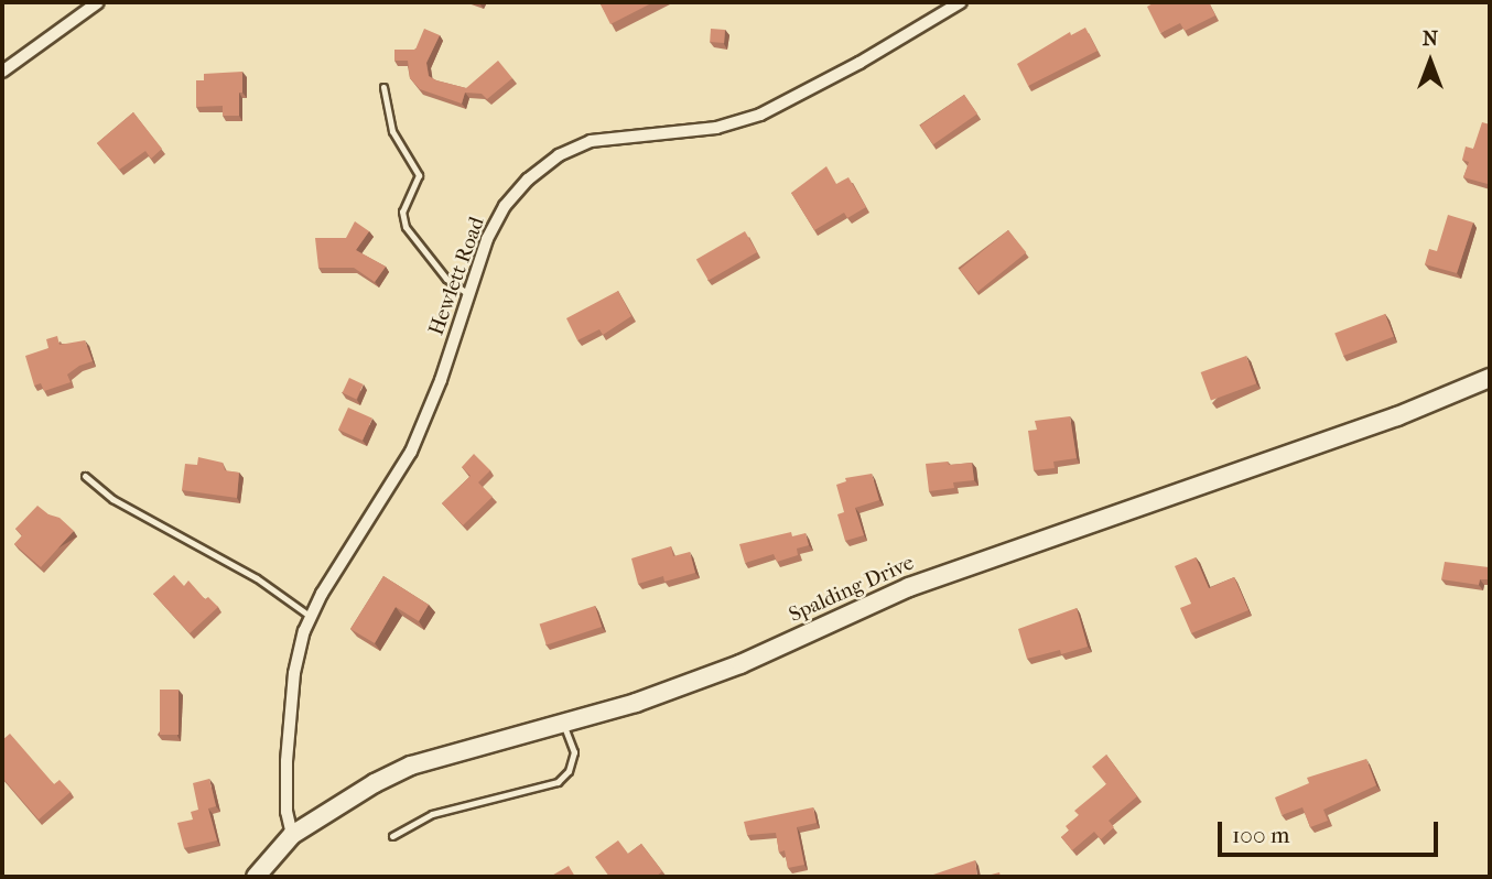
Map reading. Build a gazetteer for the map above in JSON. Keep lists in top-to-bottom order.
{
  "streets": {
    "street": ["Hewlett Road", "Spalding Drive"]
  },
  "crossings": [
    ["Hewlett Road", "Spalding Drive"]
  ],
  "scale_bar": "100 m",
  "north": "top"
}
